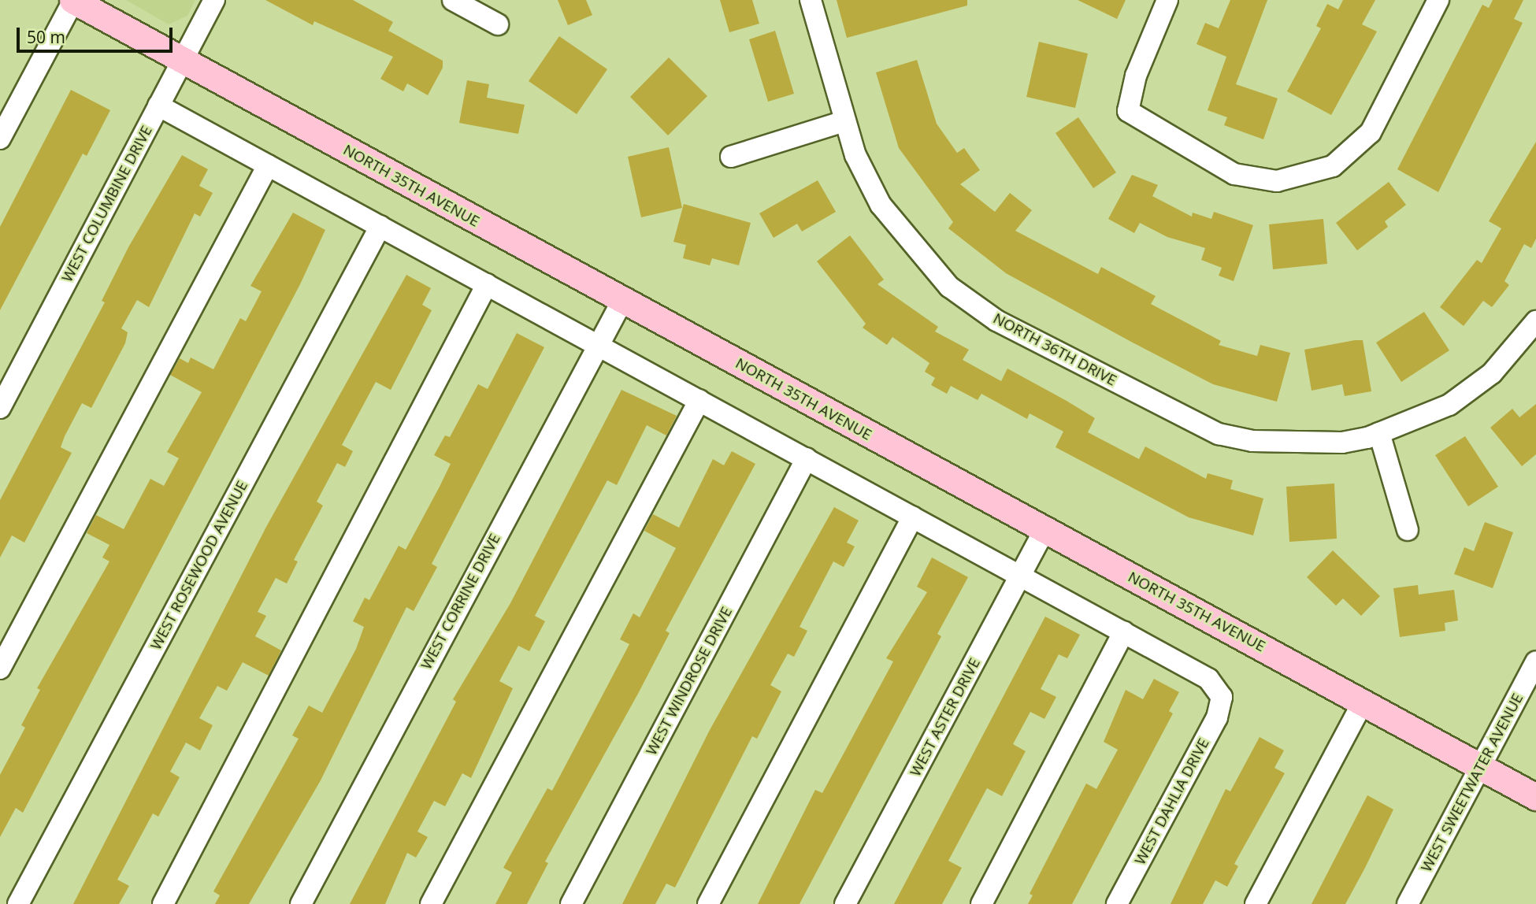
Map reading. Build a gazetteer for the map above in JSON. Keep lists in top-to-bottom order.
{
  "streets": {
    "main road": ["NORTH 35TH AVENUE"],
    "street": [
      "WEST COLUMBINE DRIVE",
      "NORTH 36TH DRIVE",
      "WEST ROSEWOOD AVENUE",
      "WEST CORRINE DRIVE",
      "WEST WINDROSE DRIVE",
      "WEST ASTER DRIVE",
      "WEST SWEETWATER AVENUE",
      "WEST DAHLIA DRIVE"
    ]
  },
  "crossings": [
    ["NORTH 35TH AVENUE", "WEST COLUMBINE DRIVE"],
    ["NORTH 35TH AVENUE", "WEST CORRINE DRIVE"],
    ["NORTH 35TH AVENUE", "WEST ASTER DRIVE"],
    ["NORTH 35TH AVENUE", "WEST SWEETWATER AVENUE"]
  ],
  "scale_bar": "50 m"
}
